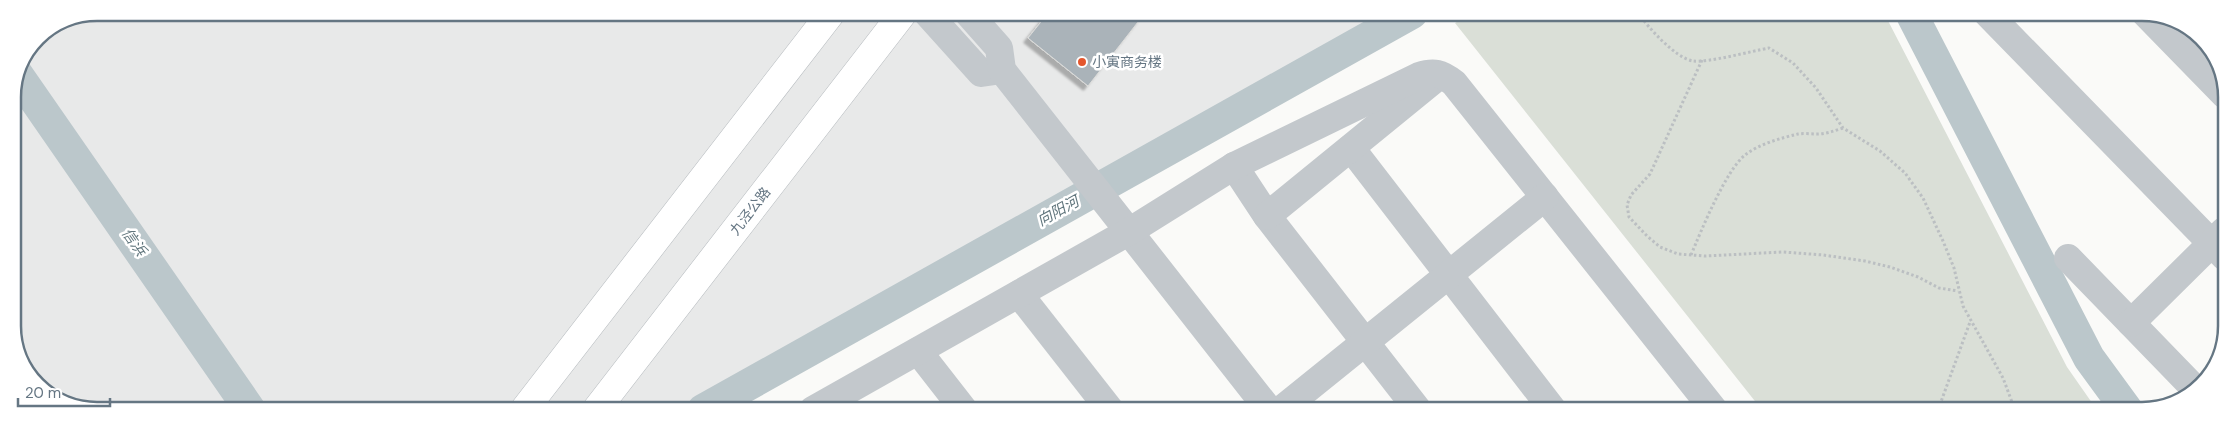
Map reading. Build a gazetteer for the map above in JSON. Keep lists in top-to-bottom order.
{
  "streets": {
    "main road": ["九泾公路"]
  },
  "water": ["向阳河", "信浜"],
  "places": ["小寅商务楼"],
  "scale_bar": "20 m"
}
